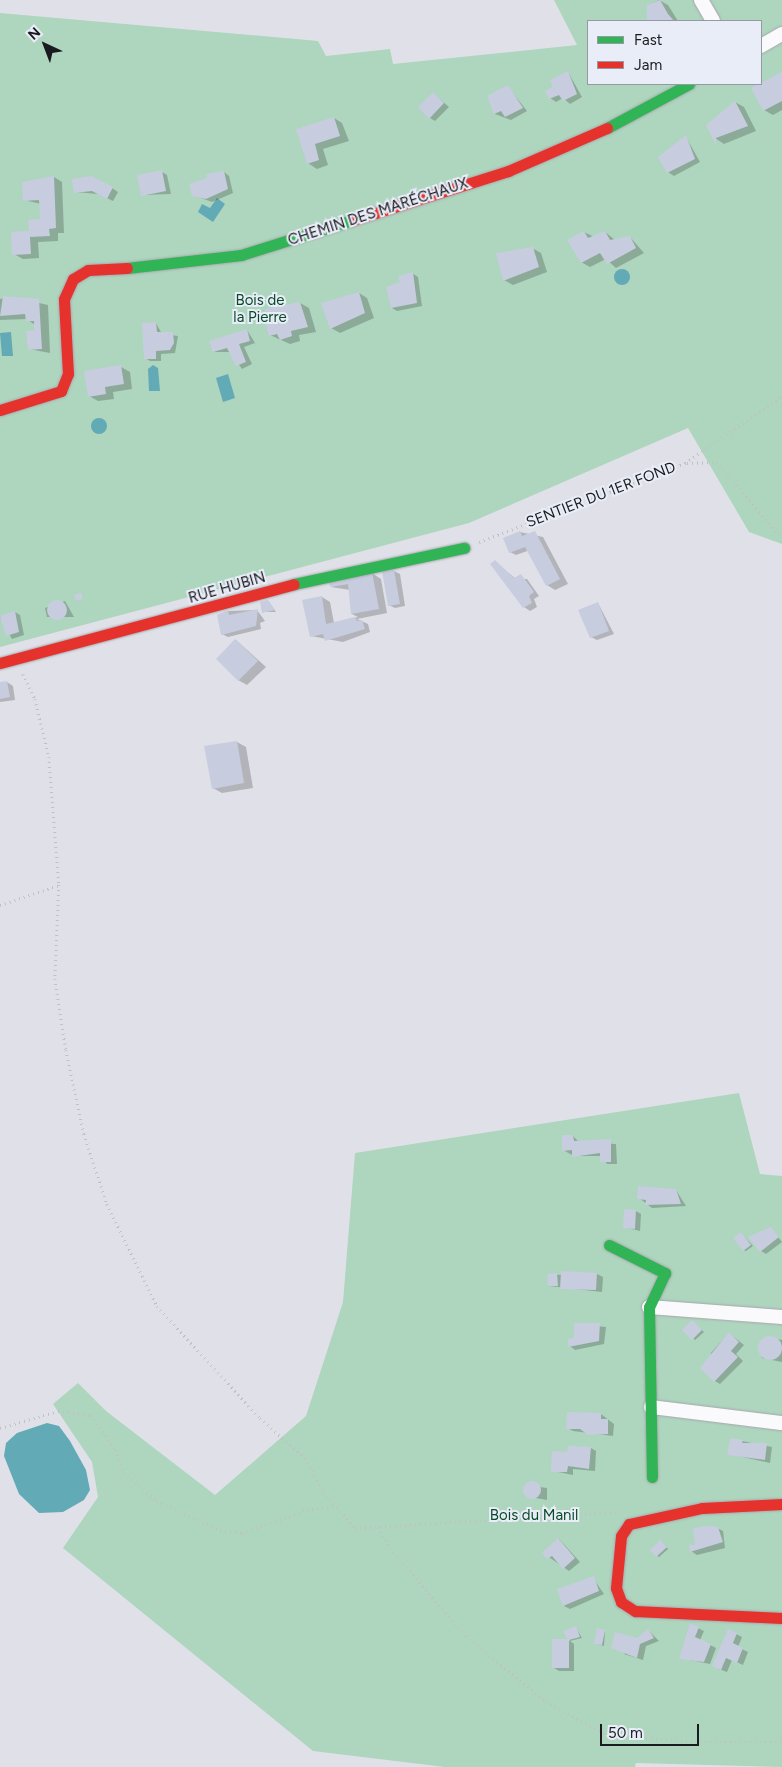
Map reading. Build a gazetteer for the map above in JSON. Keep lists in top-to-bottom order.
{
  "streets": {
    "street": ["CHEMIN DES MARÉCHAUX", "RUE HUBIN"],
    "path": ["SENTIER DU 1ER FOND"]
  },
  "crossings": [
    ["SENTIER DU 1ER FOND", "RUE HUBIN"]
  ],
  "parks": ["Bois de la Pierre", "Bois du Manil"],
  "legend": ["Fast", "Jam"],
  "scale_bar": "50 m",
  "north": "top left"
}
